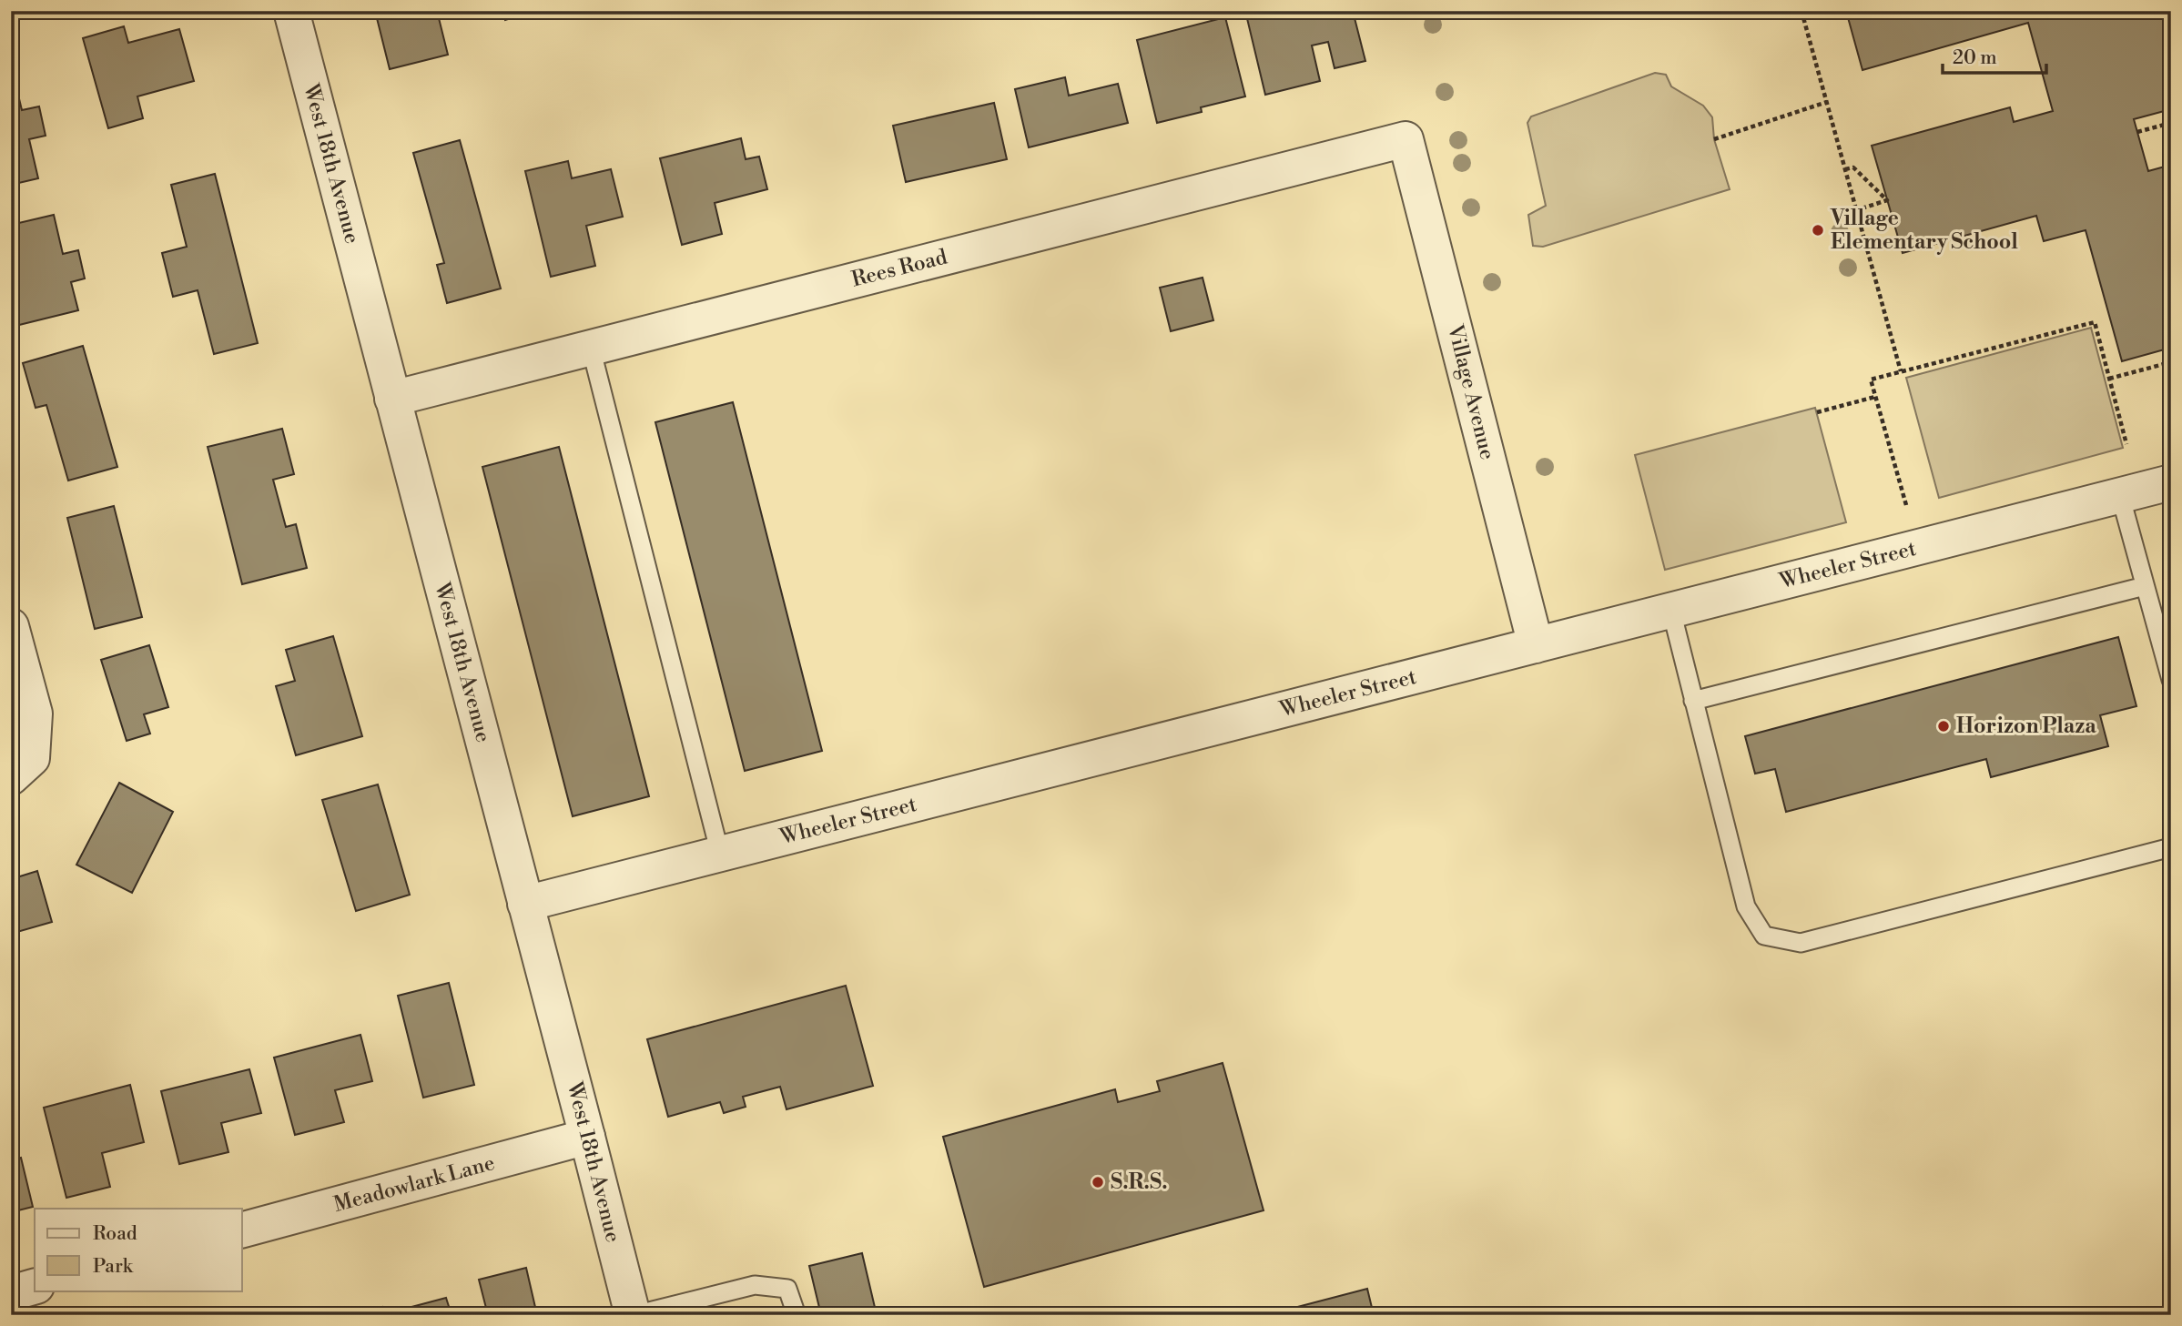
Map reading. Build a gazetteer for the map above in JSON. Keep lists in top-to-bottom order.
{
  "streets": {
    "street": [
      "West 18th Avenue",
      "Rees Road",
      "Village Avenue",
      "Wheeler Street",
      "Meadowlark Lane"
    ]
  },
  "crossings": [
    ["West 18th Avenue", "Rees Road"],
    ["West 18th Avenue", "Wheeler Street"],
    ["West 18th Avenue", "Meadowlark Lane"],
    ["Rees Road", "Village Avenue"],
    ["Village Avenue", "Wheeler Street"]
  ],
  "places": ["Village Elementary School", "Horizon Plaza", "S.R.S."],
  "legend": ["Road", "Park"],
  "scale_bar": "20 m"
}
